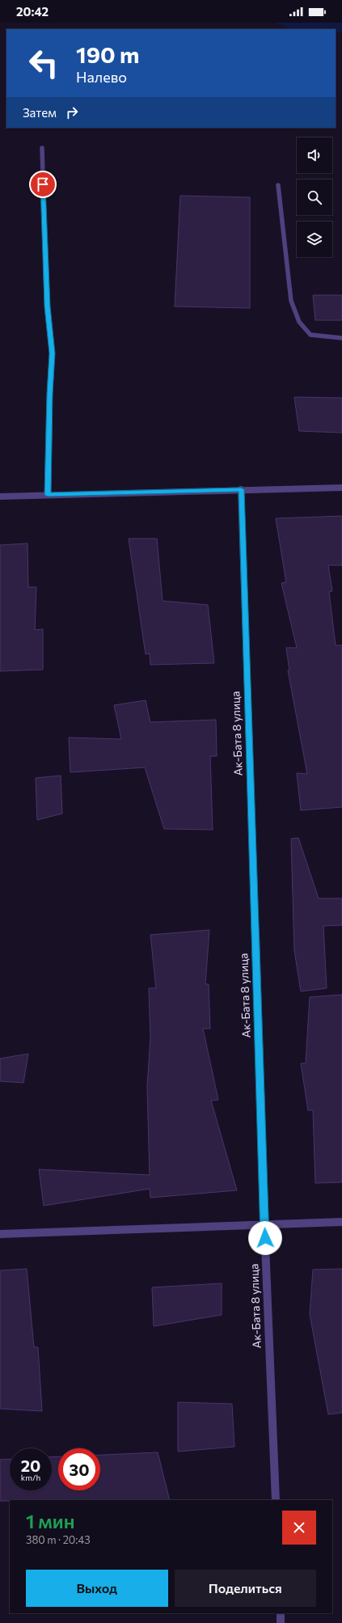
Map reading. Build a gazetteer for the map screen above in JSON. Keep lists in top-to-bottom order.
{
  "streets": {
    "street": ["Ак-Бата 8 улица"]
  },
  "page": {
    "status": "20:42",
    "turn": ["190 m", "Налево"],
    "then": "Затем",
    "speed": "20 km/h",
    "limit": "30",
    "heading": ["1 мин", "380 m · 20:43"],
    "buttons": ["Выход", "Поделиться"]
  }
}
